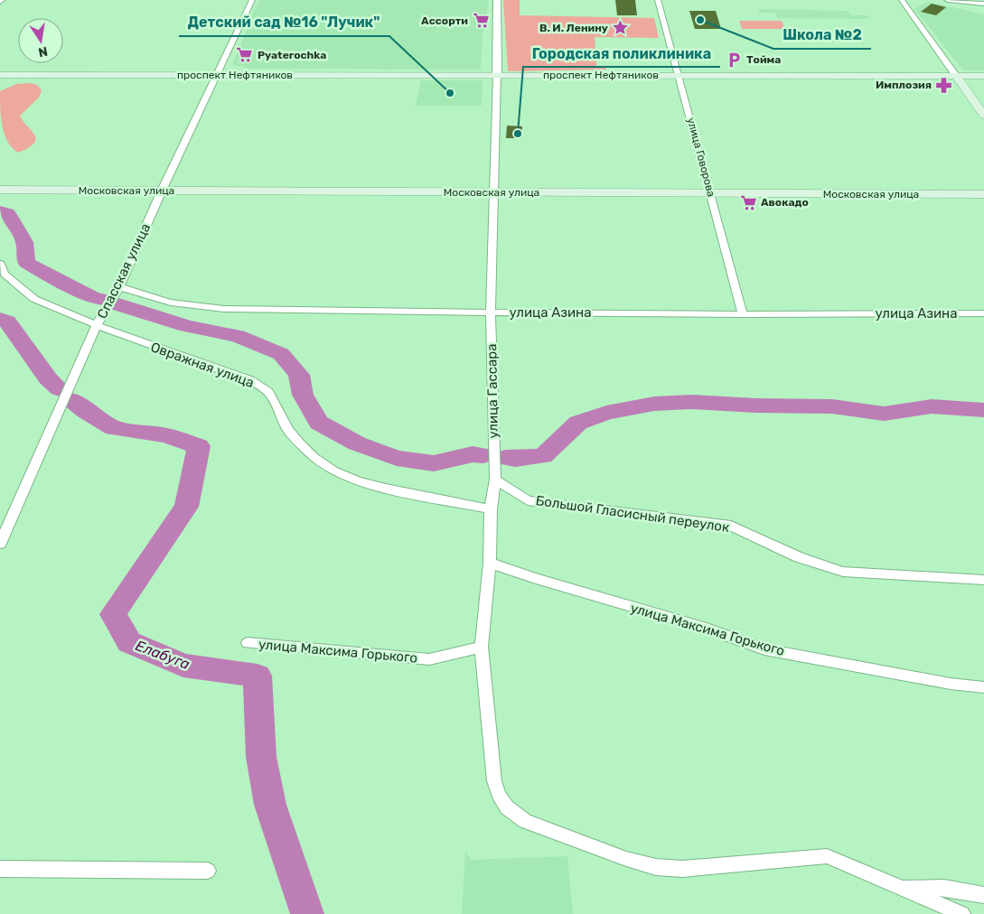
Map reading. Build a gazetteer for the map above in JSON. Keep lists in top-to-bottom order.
{
  "streets": {
    "main road": ["проспект Нефтяников", "Московская улица"],
    "street": [
      "улица Говорова",
      "Спасская улица",
      "улица Азина",
      "Овражная улица",
      "улица Гассара",
      "Большой Гласисный переулок",
      "улица Максима Горького"
    ]
  },
  "crossings": [
    ["проспект Нефтяников", "улица Говорова"],
    ["проспект Нефтяников", "Спасская улица"],
    ["проспект Нефтяников", "улица Гассара"],
    ["улица Говорова", "Московская улица"],
    ["улица Говорова", "улица Азина"],
    ["Московская улица", "Спасская улица"],
    ["Московская улица", "улица Гассара"],
    ["Спасская улица", "улица Азина"],
    ["Спасская улица", "Овражная улица"],
    ["улица Азина", "улица Гассара"],
    ["Овражная улица", "улица Гассара"],
    ["улица Гассара", "Большой Гласисный переулок"],
    ["улица Гассара", "улица Максима Горького"]
  ],
  "water": ["Елабуга"],
  "places": {
    "other": ["Школа №2", "Детский сад №16 \"Лучик\"", "Городская поликлиника"],
    "supermarket": ["Ассорти", "Pyaterochka", "Авокадо"],
    "place": ["В. И. Ленину"],
    "parking": ["Тойма"],
    "pharmacy": ["Имплозия"]
  },
  "north": "bottom"
}
